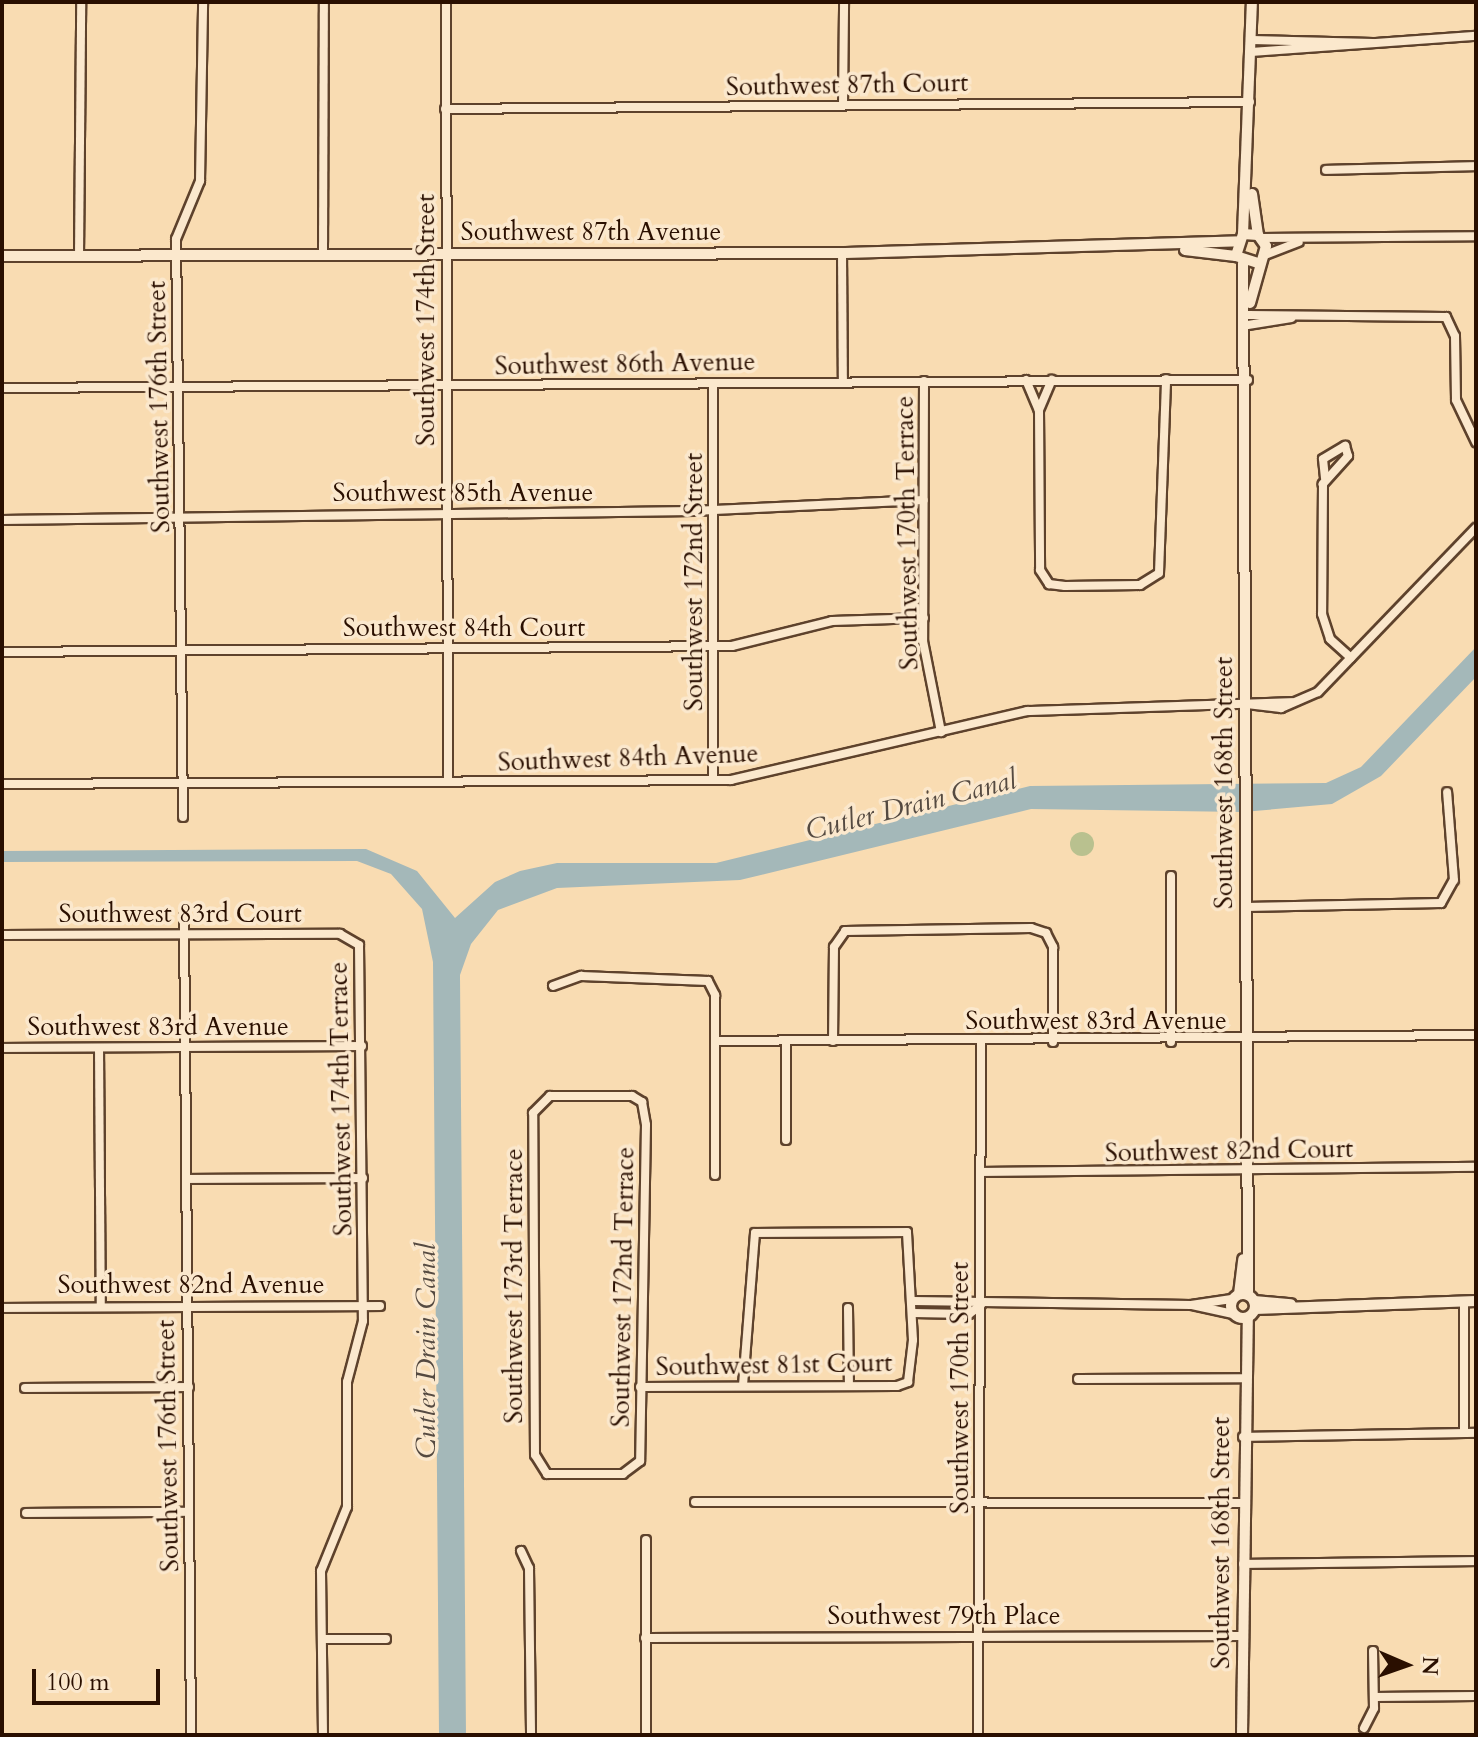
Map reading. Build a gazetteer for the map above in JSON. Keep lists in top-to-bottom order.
{
  "streets": {
    "street": [
      "Southwest 87th Court",
      "Southwest 87th Avenue",
      "Southwest 174th Street",
      "Southwest 86th Avenue",
      "Southwest 176th Street",
      "Southwest 85th Avenue",
      "Southwest 170th Terrace",
      "Southwest 172nd Street",
      "Southwest 84th Court",
      "Southwest 84th Avenue",
      "Southwest 168th Street",
      "Southwest 83rd Court",
      "Southwest 83rd Avenue",
      "Southwest 174th Terrace",
      "Southwest 82nd Court",
      "Southwest 82nd Avenue",
      "Southwest 173rd Terrace",
      "Southwest 172nd Terrace",
      "Southwest 81st Court",
      "Southwest 170th Street",
      "Southwest 79th Place"
    ]
  },
  "crossings": [
    ["Southwest 87th Court", "Southwest 174th Street"],
    ["Southwest 87th Avenue", "Southwest 174th Street"],
    ["Southwest 87th Avenue", "Southwest 176th Street"],
    ["Southwest 87th Avenue", "Southwest 168th Street"],
    ["Southwest 174th Street", "Southwest 86th Avenue"],
    ["Southwest 174th Street", "Southwest 85th Avenue"],
    ["Southwest 174th Street", "Southwest 84th Court"],
    ["Southwest 174th Street", "Southwest 84th Avenue"],
    ["Southwest 86th Avenue", "Southwest 176th Street"],
    ["Southwest 86th Avenue", "Southwest 170th Terrace"],
    ["Southwest 86th Avenue", "Southwest 172nd Street"],
    ["Southwest 86th Avenue", "Southwest 168th Street"],
    ["Southwest 176th Street", "Southwest 85th Avenue"],
    ["Southwest 176th Street", "Southwest 84th Court"],
    ["Southwest 176th Street", "Southwest 84th Avenue"],
    ["Southwest 176th Street", "Southwest 83rd Court"],
    ["Southwest 176th Street", "Southwest 83rd Avenue"],
    ["Southwest 176th Street", "Southwest 82nd Avenue"],
    ["Southwest 85th Avenue", "Southwest 170th Terrace"],
    ["Southwest 85th Avenue", "Southwest 172nd Street"],
    ["Southwest 170th Terrace", "Southwest 84th Court"],
    ["Southwest 170th Terrace", "Southwest 84th Avenue"],
    ["Southwest 172nd Street", "Southwest 84th Court"],
    ["Southwest 172nd Street", "Southwest 84th Avenue"],
    ["Southwest 84th Avenue", "Southwest 168th Street"],
    ["Southwest 168th Street", "Southwest 83rd Avenue"],
    ["Southwest 168th Street", "Southwest 82nd Court"],
    ["Southwest 168th Street", "Southwest 79th Place"],
    ["Southwest 83rd Court", "Southwest 174th Terrace"],
    ["Southwest 83rd Avenue", "Southwest 174th Terrace"],
    ["Southwest 83rd Avenue", "Southwest 170th Street"],
    ["Southwest 174th Terrace", "Southwest 82nd Avenue"],
    ["Southwest 82nd Court", "Southwest 170th Street"],
    ["Southwest 173rd Terrace", "Southwest 172nd Terrace"],
    ["Southwest 172nd Terrace", "Southwest 81st Court"],
    ["Southwest 170th Street", "Southwest 79th Place"]
  ],
  "water": ["Cutler Drain Canal"],
  "scale_bar": "100 m",
  "north": "right"
}
